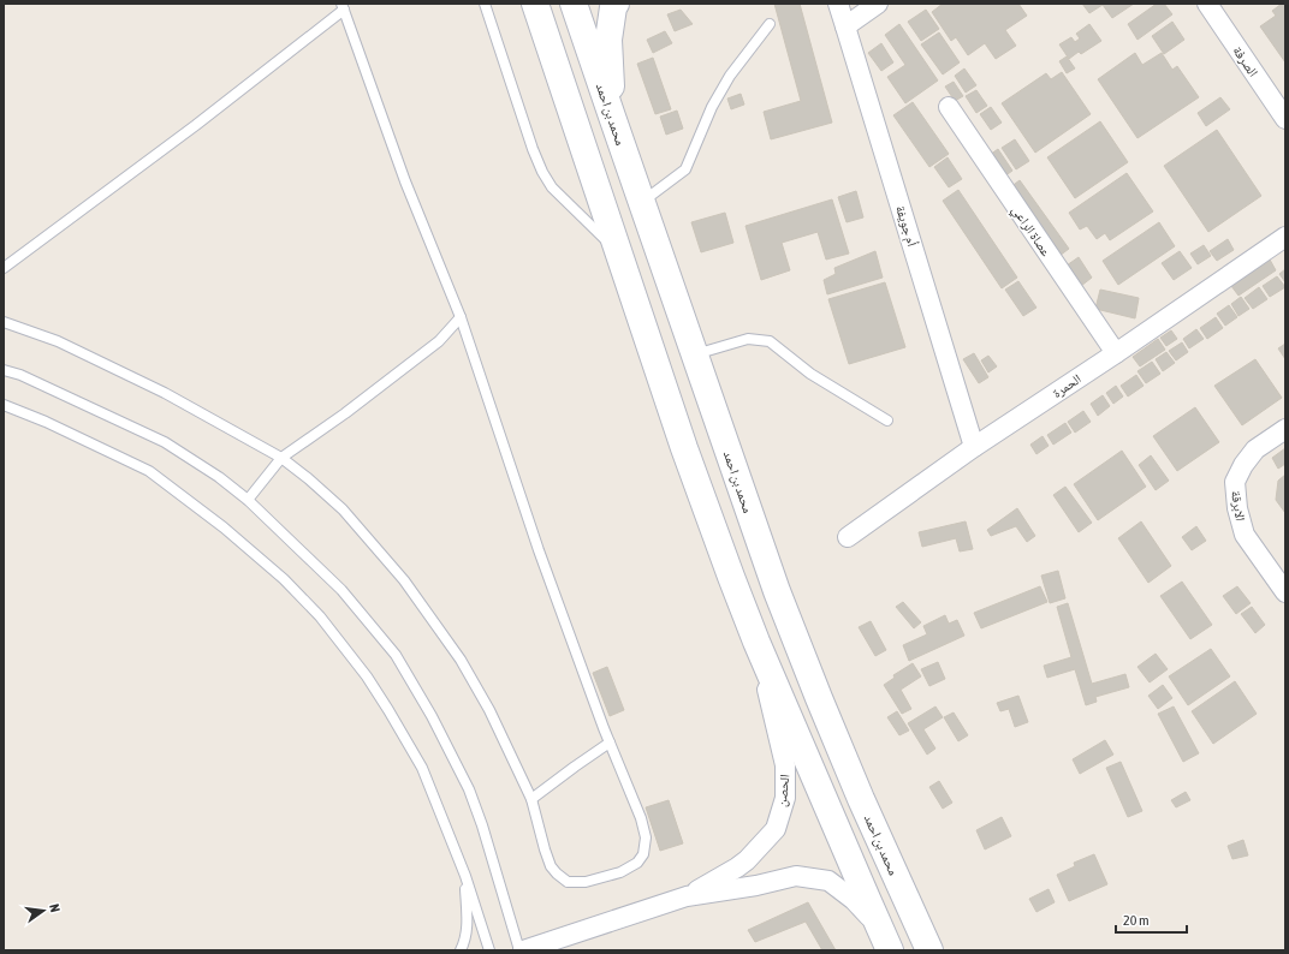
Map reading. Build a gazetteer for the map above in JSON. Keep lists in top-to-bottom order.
{
  "streets": {
    "street": [
      "الصرفة",
      "محمد بن احمد",
      "أم جويفة",
      "عصاة الراعي",
      "الحمرة",
      "الابرقة",
      "الحصن"
    ]
  },
  "crossings": [
    ["أم جويفة", "الحمرة"],
    ["عصاة الراعي", "الحمرة"]
  ],
  "scale_bar": "20 m",
  "north": "right"
}
